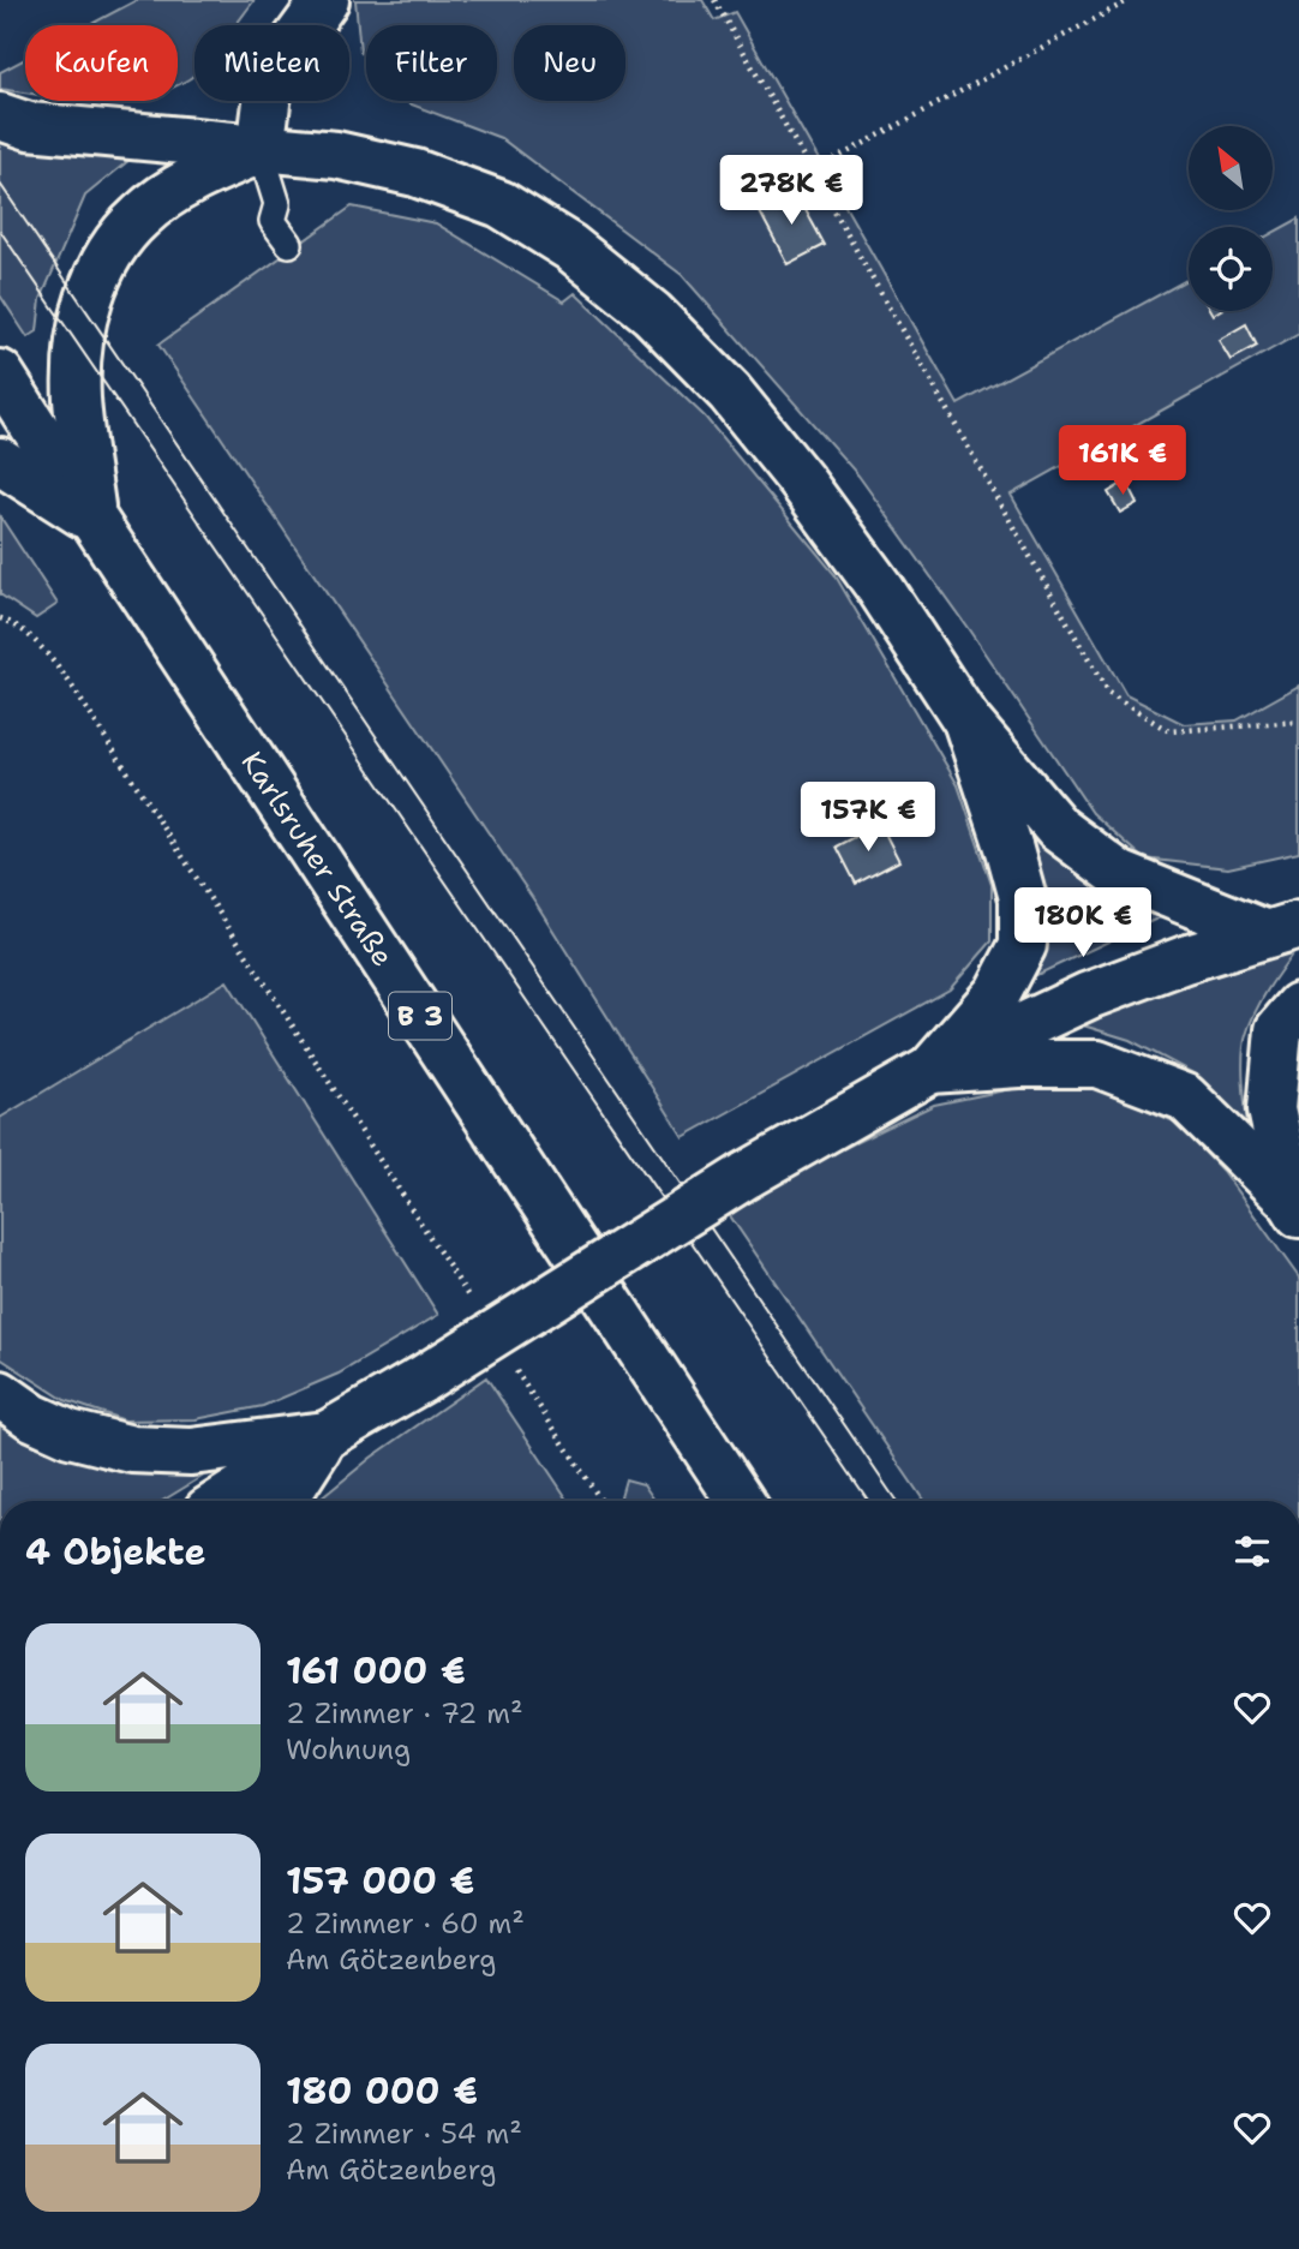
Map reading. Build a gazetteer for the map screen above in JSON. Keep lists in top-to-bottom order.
{
  "streets": {
    "main road": ["Karlsruher Straße", "B 3"]
  },
  "north": "top left",
  "page": {
    "chip": [
      "Kaufen",
      "Mieten",
      "Filter",
      "Neu"
    ],
    "price": [
      "278K €",
      "161K €",
      "157K €",
      "180K €"
    ],
    "heading": "4 Objekte",
    "list": [
      {
        "name": "161 000 €",
        "note": "2 Zimmer · 72 m² · Wohnung"
      },
      {
        "name": "157 000 €",
        "note": "2 Zimmer · 60 m² · Am Götzenberg"
      },
      {
        "name": "180 000 €",
        "note": "2 Zimmer · 54 m² · Am Götzenberg"
      }
    ]
  }
}
